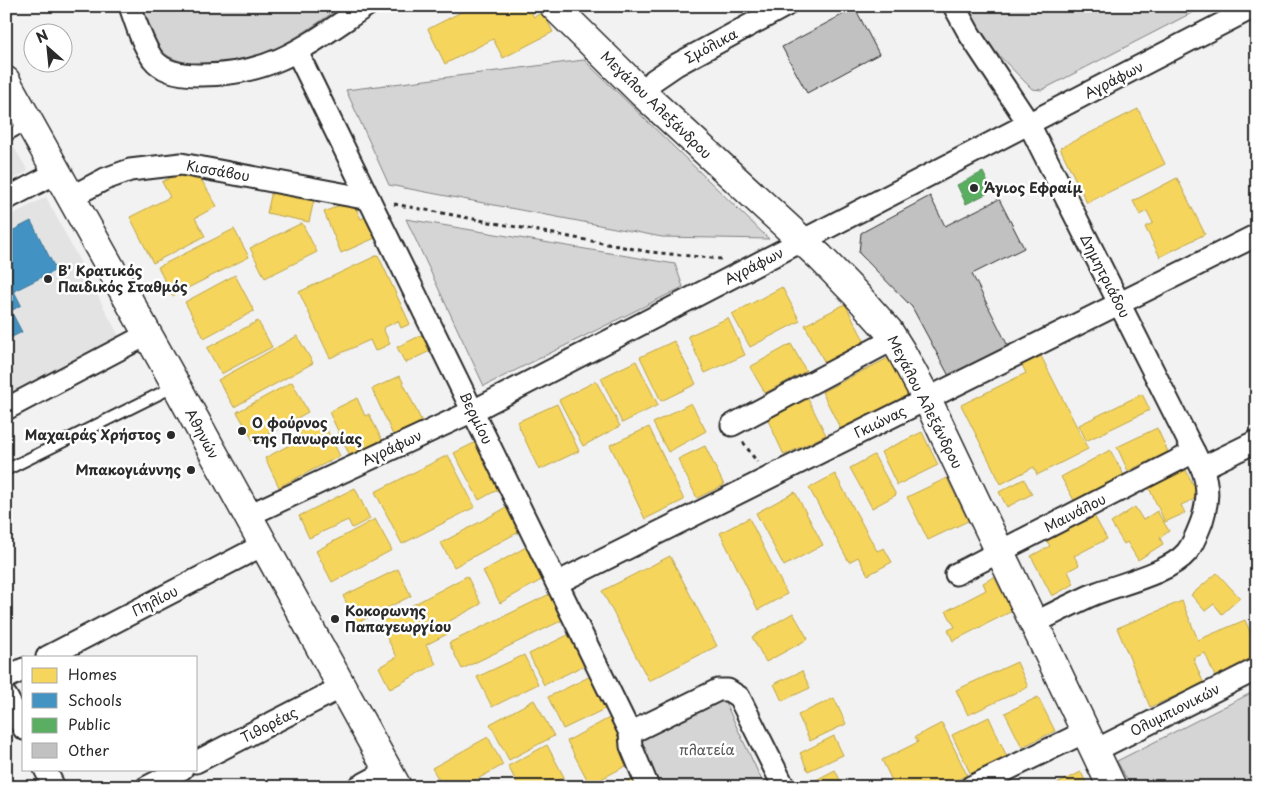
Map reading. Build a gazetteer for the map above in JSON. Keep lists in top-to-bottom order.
{
  "streets": {
    "street": [
      "Σμόλικα",
      "Αγράφων",
      "Μεγάλου Αλεξάνδρου",
      "Κισσάβου",
      "Δημητριάδου",
      "Βερμίου",
      "Γκιώνας",
      "Αθηνών",
      "Μαινάλου",
      "Πηλίου",
      "Ολυμπιονικών",
      "Τιθορέας"
    ]
  },
  "crossings": [
    ["Σμόλικα", "Μεγάλου Αλεξάνδρου"],
    ["Αγράφων", "Μεγάλου Αλεξάνδρου"],
    ["Αγράφων", "Δημητριάδου"],
    ["Αγράφων", "Βερμίου"],
    ["Αγράφων", "Αθηνών"],
    ["Μεγάλου Αλεξάνδρου", "Δημητριάδου"],
    ["Μεγάλου Αλεξάνδρου", "Γκιώνας"],
    ["Μεγάλου Αλεξάνδρου", "Μαινάλου"],
    ["Μεγάλου Αλεξάνδρου", "Ολυμπιονικών"],
    ["Κισσάβου", "Βερμίου"],
    ["Κισσάβου", "Αθηνών"],
    ["Δημητριάδου", "Γκιώνας"],
    ["Δημητριάδου", "Μαινάλου"],
    ["Βερμίου", "Γκιώνας"],
    ["Αθηνών", "Πηλίου"],
    ["Αθηνών", "Τιθορέας"]
  ],
  "parks": ["πλατεία"],
  "places": [
    "Άγιος Εφραίμ",
    "B' Κρατικός Παιδικός Σταθμός",
    "Ο φούρνος της Πανωραίας",
    "Μαχαιράς Χρήστος",
    "Μπακογιάννης",
    "Κοκορωνης Παπαγεωργίου"
  ],
  "legend": [
    "Homes",
    "Schools",
    "Public",
    "Other"
  ],
  "north": "top left"
}
